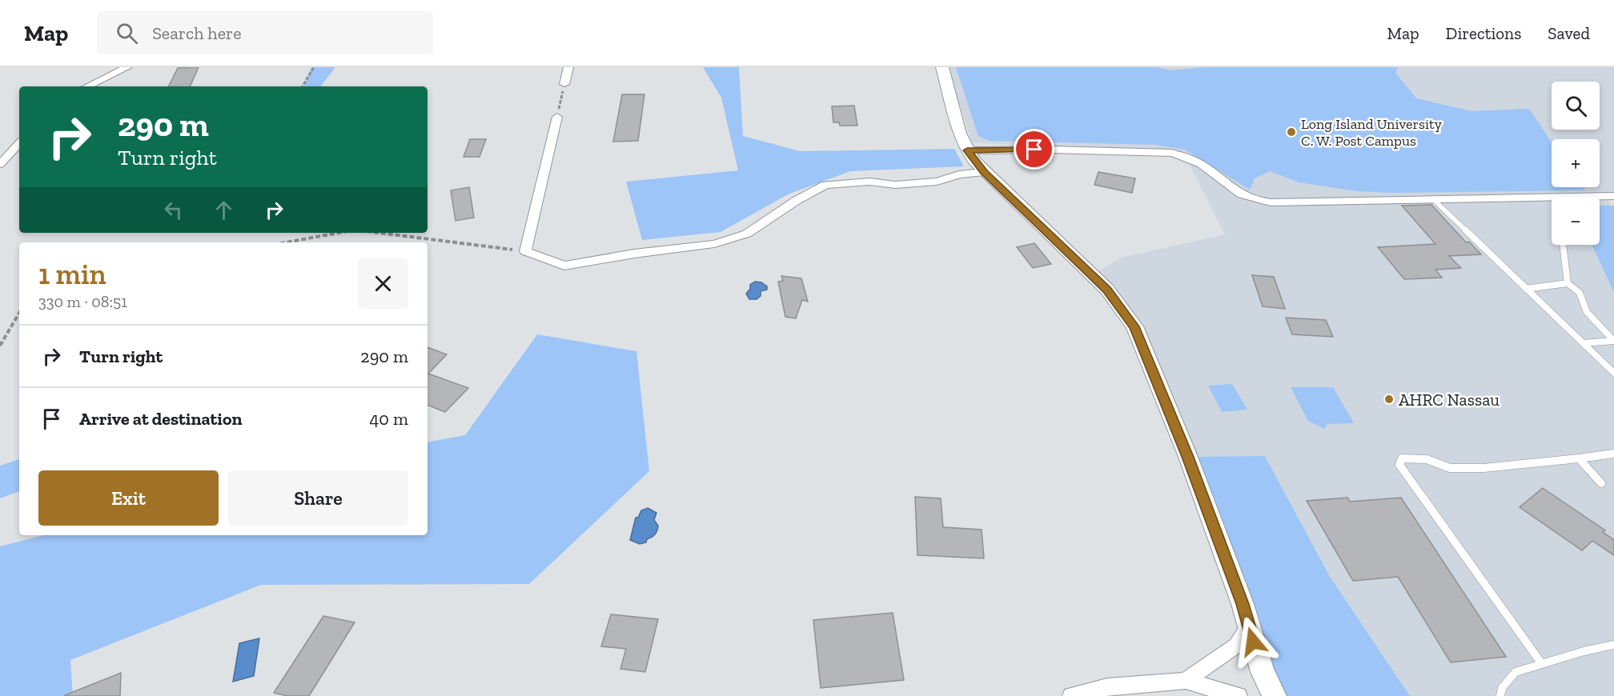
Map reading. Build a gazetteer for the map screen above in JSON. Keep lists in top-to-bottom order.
{
  "places": ["Long Island University C. W. Post Campus", "AHRC Nassau"],
  "page": {
    "header": "Map",
    "search": "Search here",
    "nav": ["Map", "Directions", "Saved"],
    "map_buttons": ["+", "−"],
    "turn": ["290 m", "Turn right"],
    "heading": ["1 min", "330 m · 08:51"],
    "list": [
      {
        "name": "Turn right",
        "value": "290 m"
      },
      {
        "name": "Arrive at destination",
        "value": "40 m"
      }
    ],
    "buttons": ["Exit", "Share"]
  }
}
